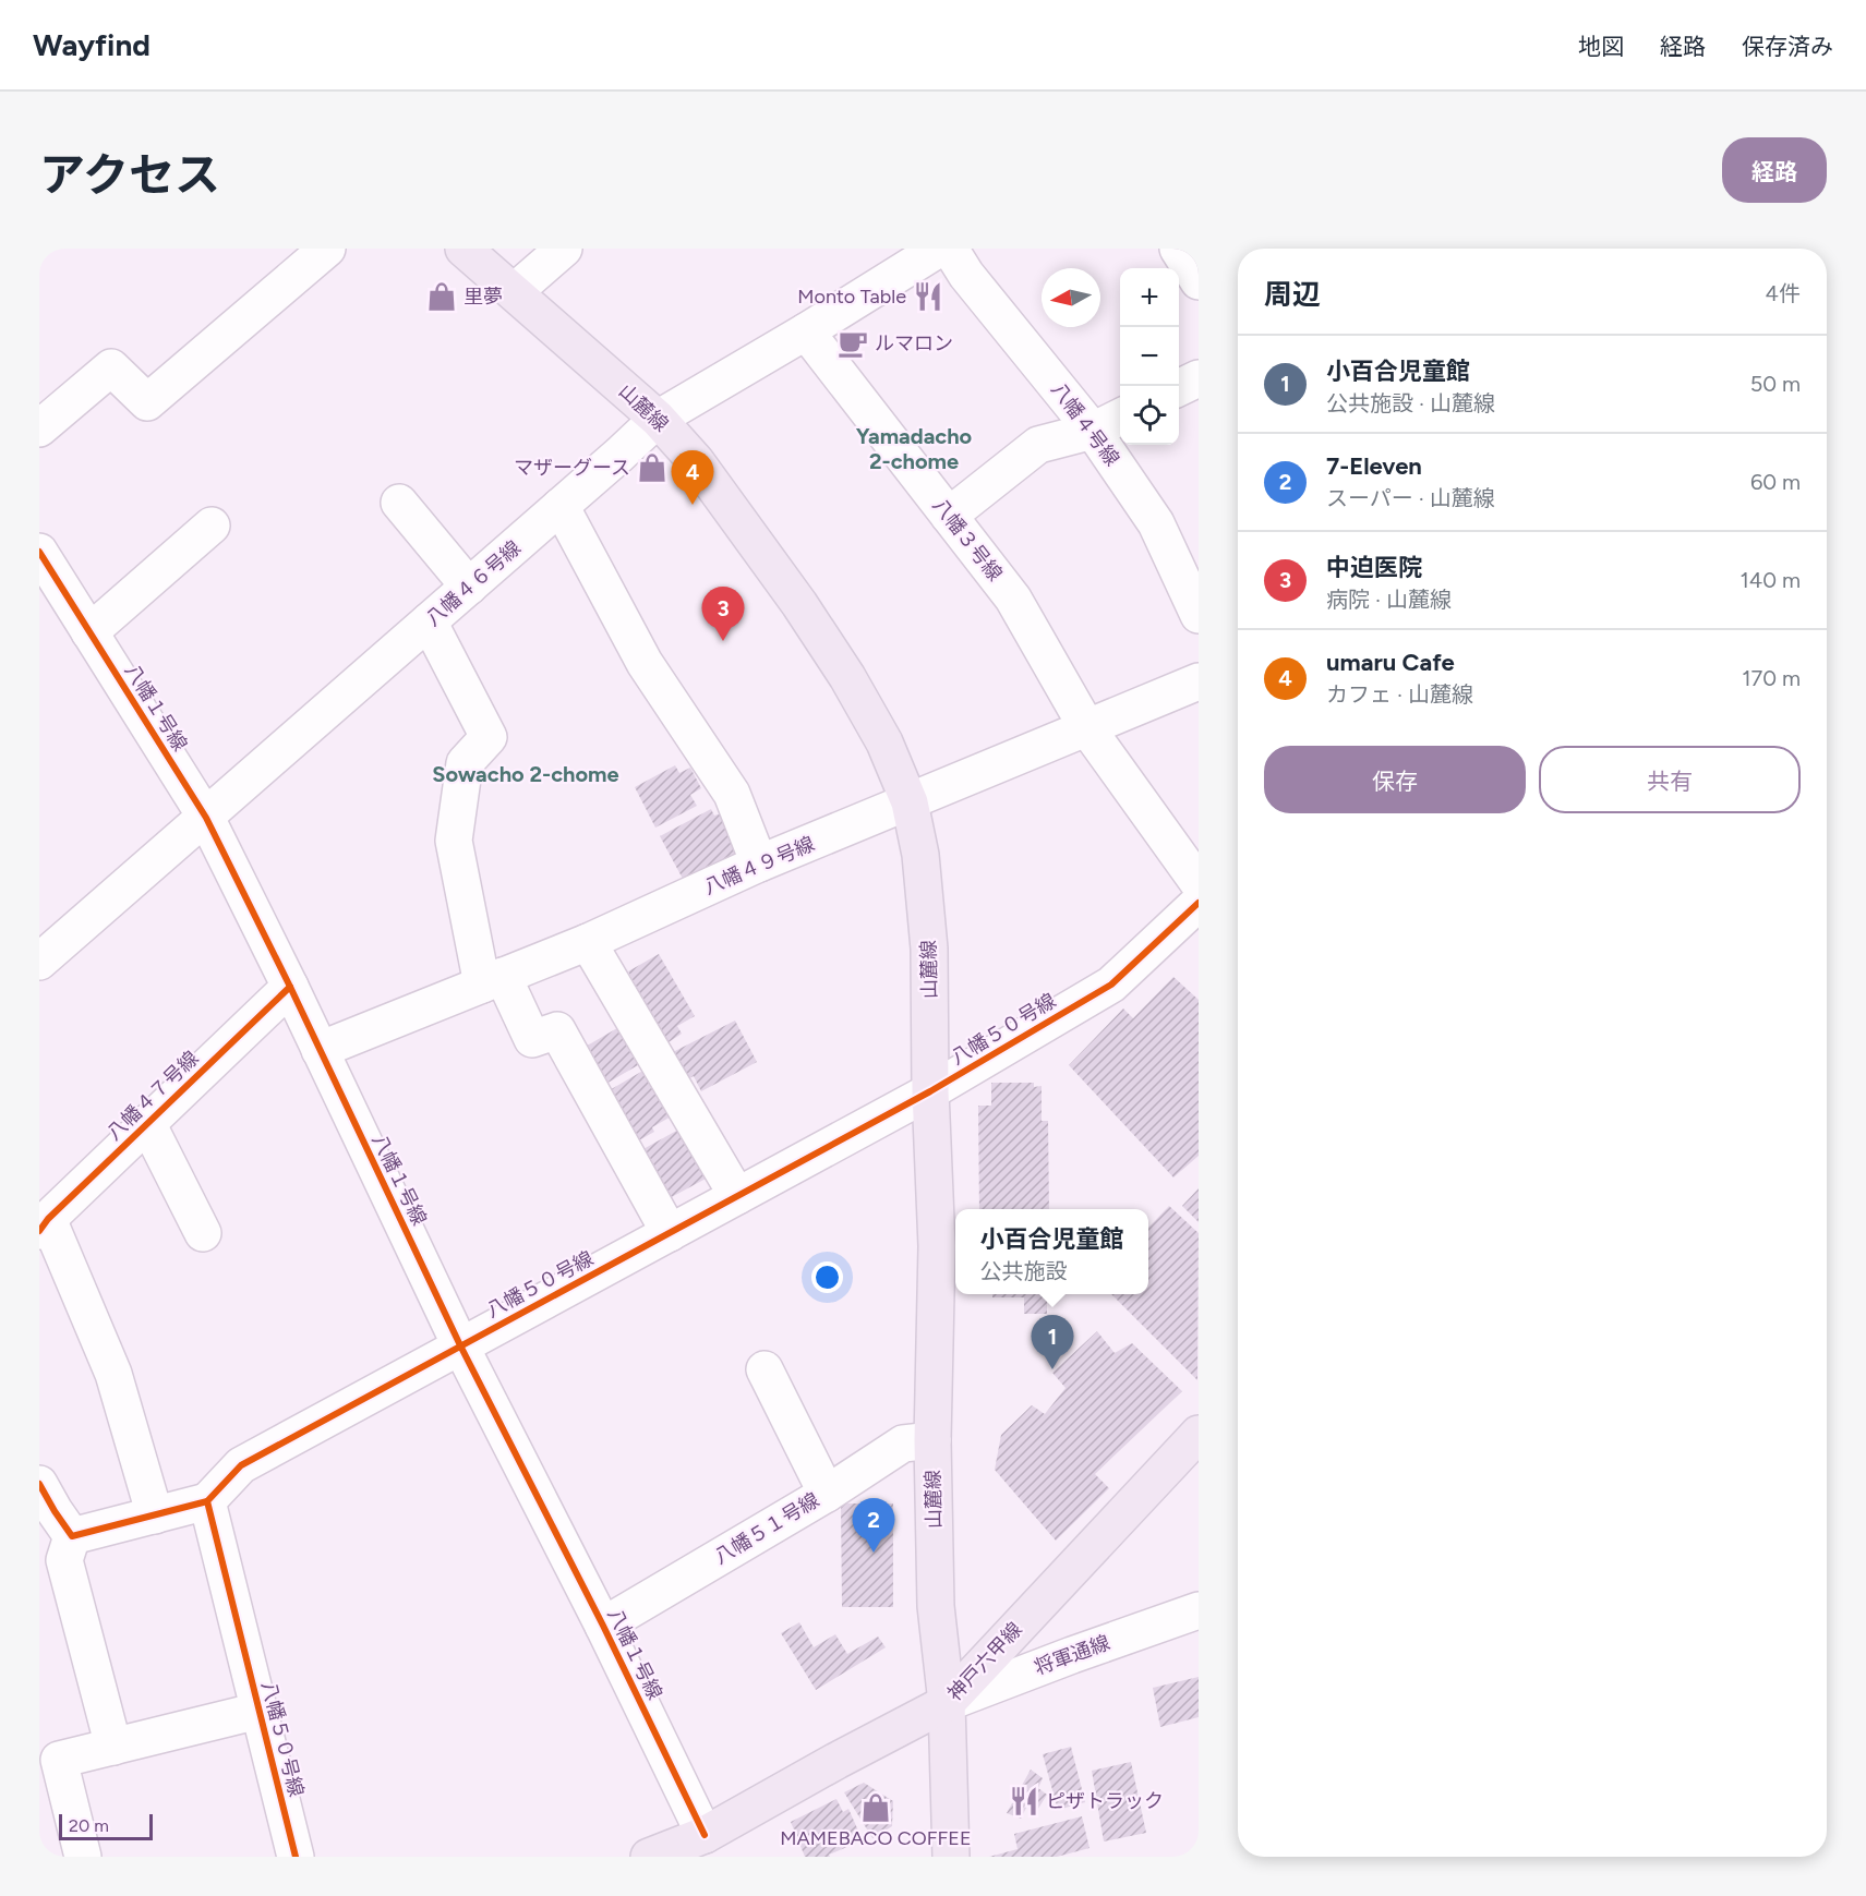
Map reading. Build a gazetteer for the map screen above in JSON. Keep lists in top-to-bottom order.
{
  "streets": {
    "main road": ["山麓線", "神戸六甲線"],
    "street": [
      "八幡４号線",
      "八幡３号線",
      "八幡４６号線",
      "八幡１号線",
      "八幡４９号線",
      "八幡５０号線",
      "八幡４７号線",
      "八幡５１号線",
      "将軍通線"
    ]
  },
  "crossings": [
    ["山麓線", "八幡４６号線"],
    ["山麓線", "八幡４９号線"],
    ["山麓線", "八幡５０号線"],
    ["山麓線", "八幡５１号線"],
    ["山麓線", "将軍通線"],
    ["山麓線", "神戸六甲線"],
    ["八幡３号線", "八幡４６号線"],
    ["八幡３号線", "八幡４９号線"],
    ["八幡４６号線", "八幡１号線"],
    ["八幡１号線", "八幡４９号線"],
    ["八幡１号線", "八幡５０号線"],
    ["八幡１号線", "八幡４７号線"],
    ["八幡１号線", "八幡５１号線"],
    ["八幡１号線", "神戸六甲線"],
    ["将軍通線", "神戸六甲線"]
  ],
  "districts": ["Yamadacho 2-chome", "Sowacho 2-chome"],
  "places": {
    "shop": ["里夢", "マザーグース", "MAMEBACO COFFEE"],
    "restaurant": ["Monto Table", "ピザトラック"],
    "cafe": ["ルマロン"]
  },
  "scale_bar": "20 m",
  "north": "left",
  "page": {
    "header": "Wayfind",
    "nav": ["地図", "経路", "保存済み"],
    "title": "アクセス",
    "buttons": [
      "経路",
      ["保存", "共有"]
    ],
    "heading": ["周辺", "4件"],
    "map_buttons": ["+", "−"],
    "list": [
      {
        "mark": "1",
        "name": "小百合児童館",
        "note": "公共施設 · 山麓線",
        "value": "50 m"
      },
      {
        "mark": "2",
        "name": "7-Eleven",
        "note": "スーパー · 山麓線",
        "value": "60 m"
      },
      {
        "mark": "3",
        "name": "中迫医院",
        "note": "病院 · 山麓線",
        "value": "140 m"
      },
      {
        "mark": "4",
        "name": "umaru Cafe",
        "note": "カフェ · 山麓線",
        "value": "170 m"
      }
    ],
    "pins": [
      "4",
      "3",
      "1",
      "2"
    ],
    "popup": ["小百合児童館", "公共施設"],
    "scale": "20 m"
  }
}
